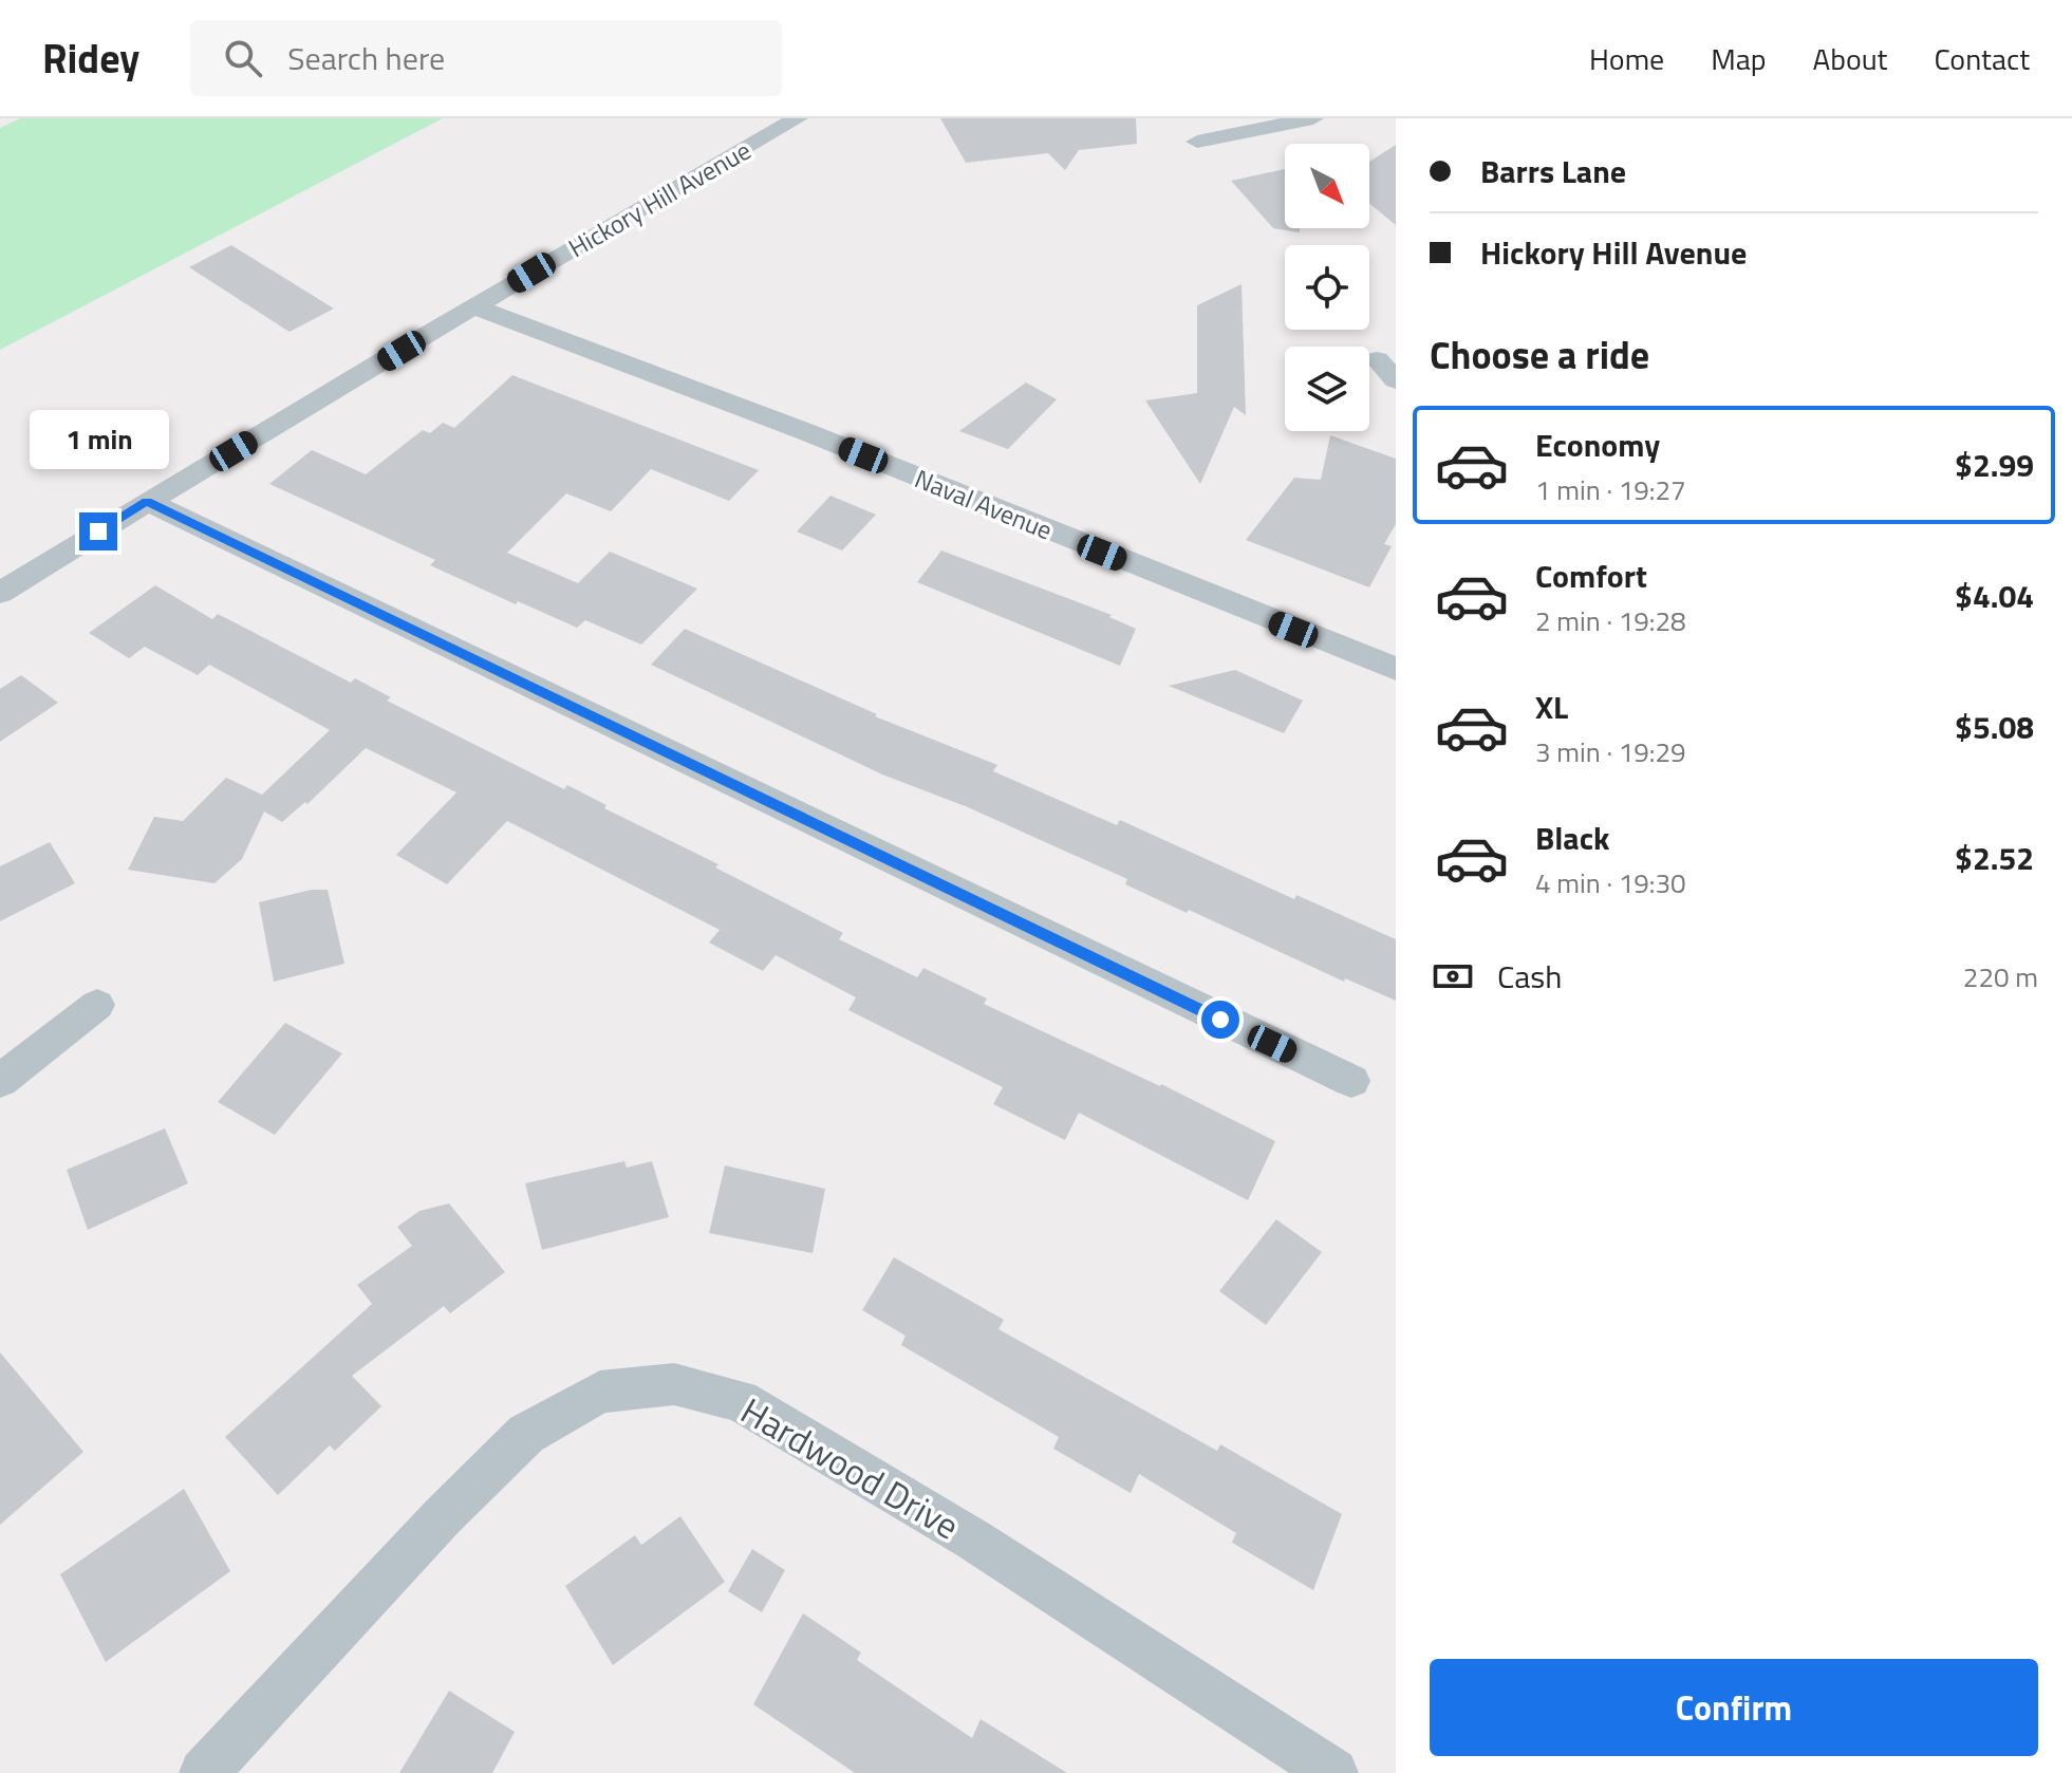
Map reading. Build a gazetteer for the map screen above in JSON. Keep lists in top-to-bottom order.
{
  "streets": {
    "street": ["Hickory Hill Avenue", "Naval Avenue", "Hardwood Drive"]
  },
  "crossings": [
    ["Hickory Hill Avenue", "Naval Avenue"]
  ],
  "north": "bottom right",
  "page": {
    "header": "Ridey",
    "search": "Search here",
    "nav": [
      "Home",
      "Map",
      "About",
      "Contact"
    ],
    "banner": ["Barrs Lane", "Hickory Hill Avenue"],
    "heading": "Choose a ride",
    "list": [
      {
        "name": "Economy",
        "note": "1 min · 19:27",
        "value": "$2.99"
      },
      {
        "name": "Comfort",
        "note": "2 min · 19:28",
        "value": "$4.04"
      },
      {
        "name": "XL",
        "note": "3 min · 19:29",
        "value": "$5.08"
      },
      {
        "name": "Black",
        "note": "4 min · 19:30",
        "value": "$2.52"
      }
    ],
    "bubble": "1 min",
    "pay": ["Cash", "220 m"],
    "buttons": "Confirm"
  }
}
